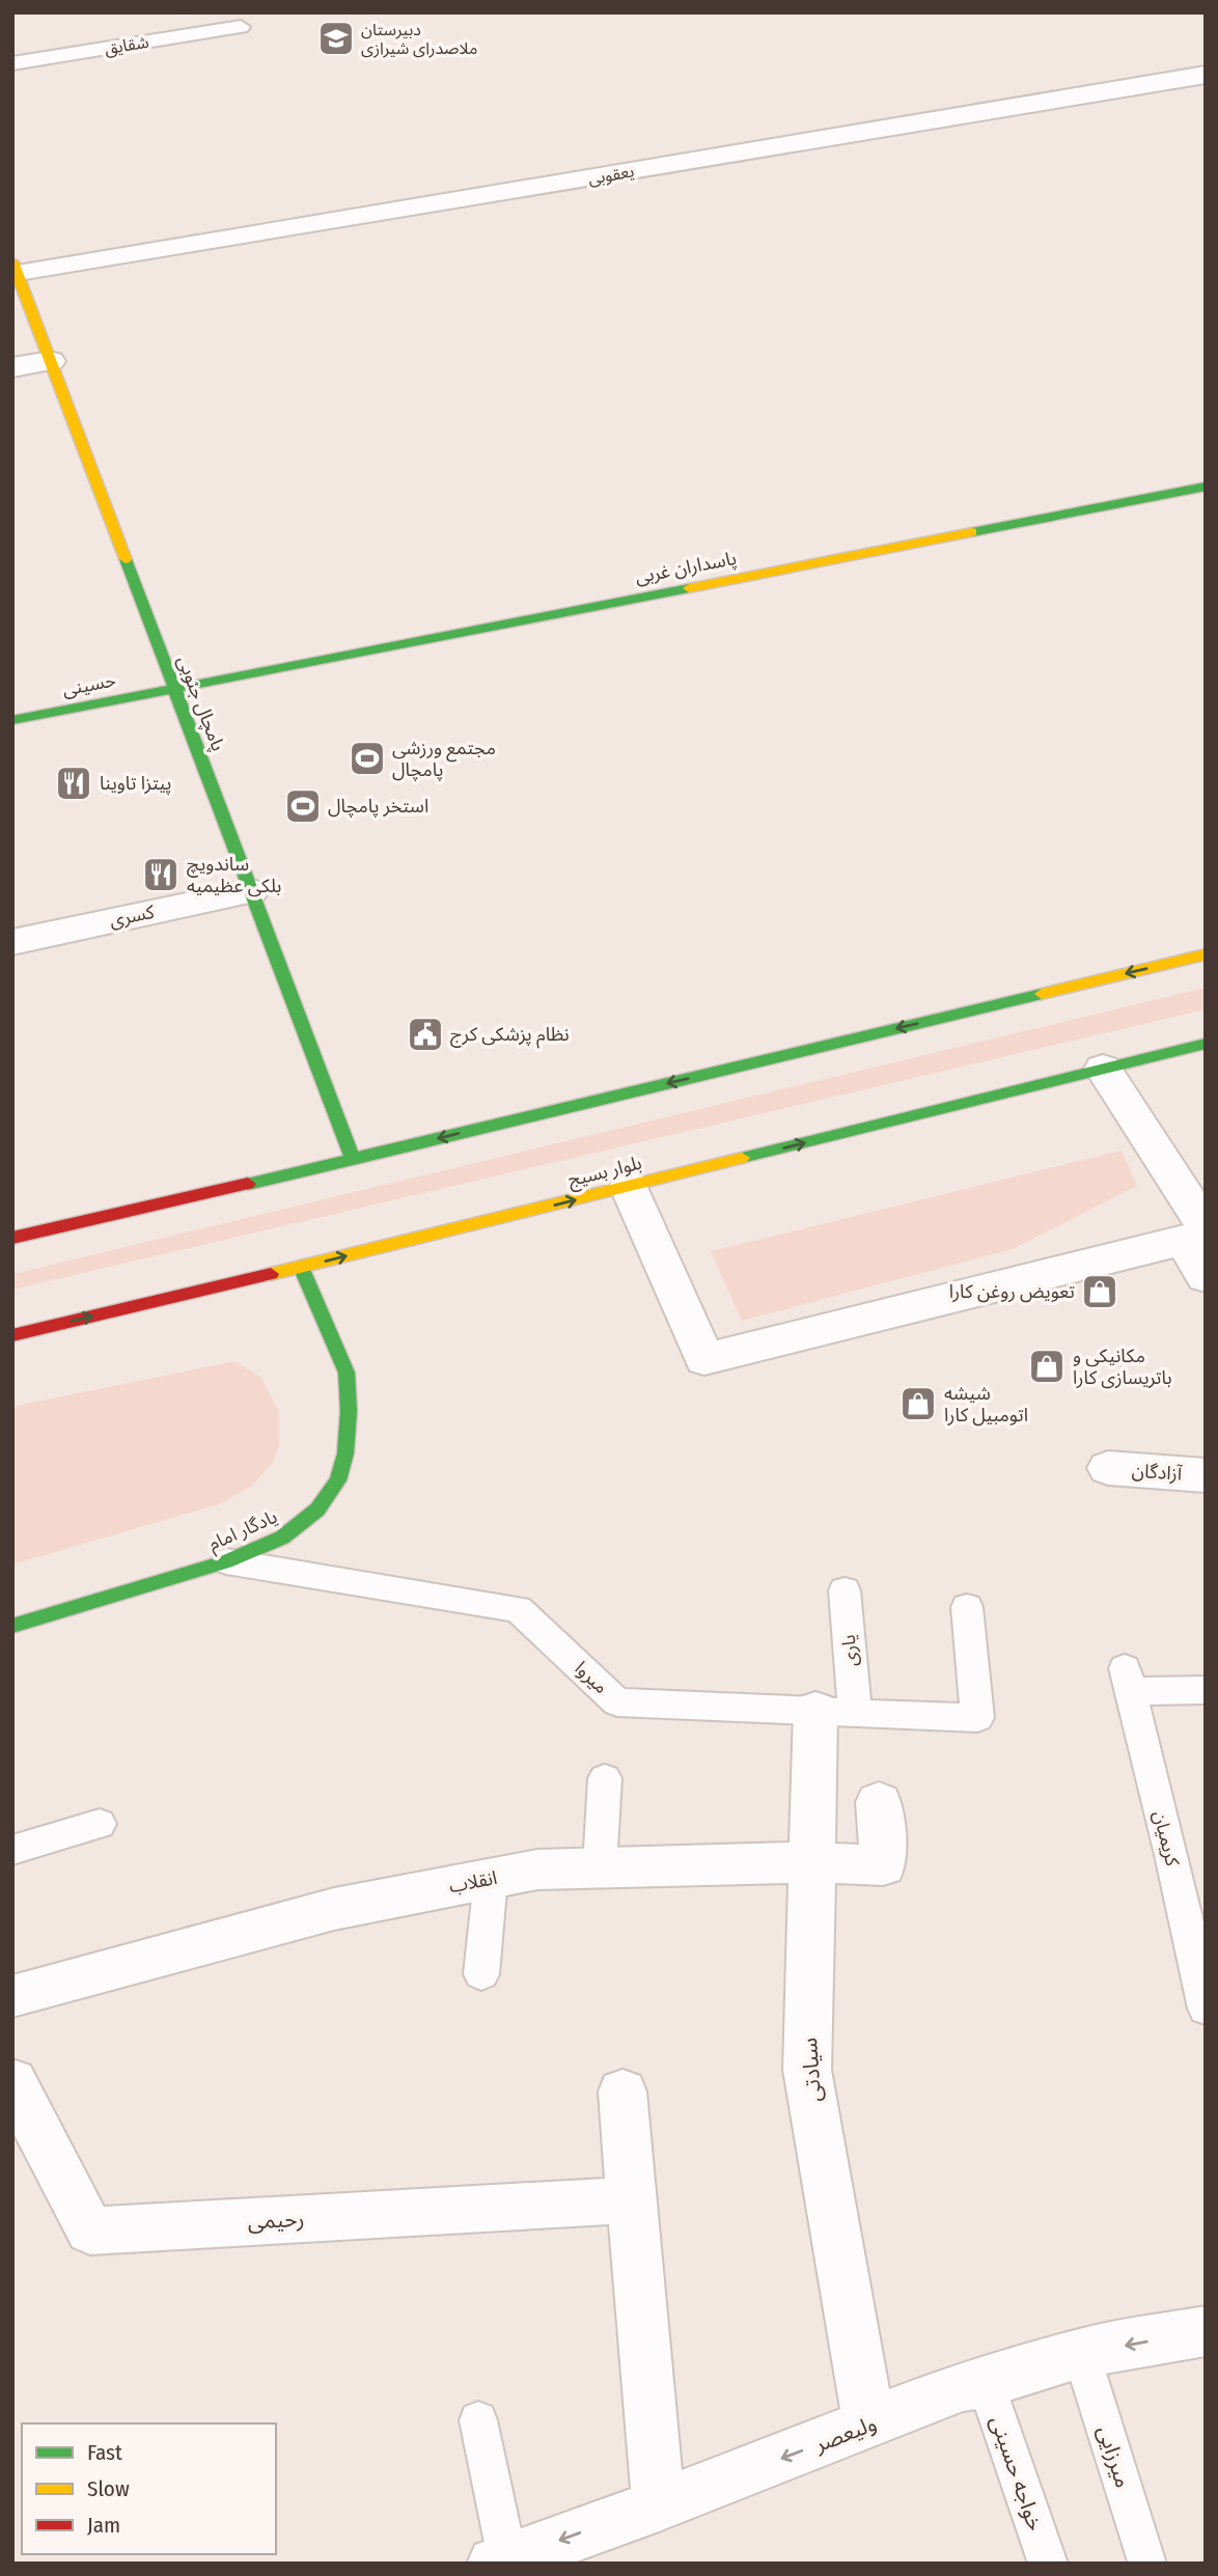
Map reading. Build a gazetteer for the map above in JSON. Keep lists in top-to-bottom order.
{
  "streets": {
    "street": [
      "یعقوبی",
      "پاسداران غربی",
      "حسینی",
      "پامچال جنوبی",
      "کسری",
      "بلوار بسیج",
      "آزادگان",
      "یادگار امام",
      "انقلاب",
      "سیادتی",
      "رحیمی",
      "ولیعصر"
    ],
    "lane": [
      "شقایق",
      "یاری",
      "میروا",
      "کریمیان",
      "میرزایی",
      "خواجه حسینی"
    ]
  },
  "crossings": [
    ["یعقوبی", "پامچال جنوبی"],
    ["پاسداران غربی", "حسینی"],
    ["پاسداران غربی", "پامچال جنوبی"],
    ["حسینی", "پامچال جنوبی"],
    ["پامچال جنوبی", "کسری"],
    ["بلوار بسیج", "یادگار امام"],
    ["یادگار امام", "میروا"],
    ["یاری", "میروا"],
    ["یاری", "سیادتی"],
    ["میروا", "سیادتی"],
    ["انقلاب", "سیادتی"],
    ["سیادتی", "ولیعصر"],
    ["ولیعصر", "میرزایی"],
    ["ولیعصر", "خواجه حسینی"]
  ],
  "one_way": ["ولیعصر"],
  "places": {
    "school or university": ["دبیرستان ملاصدرای شیرازی"],
    "sports": ["مجتمع ورزشی پامچال", "استخر پامچال"],
    "restaurant": ["پیتزا تاوینا", "ساندویچ بلکی عظیمیه"],
    "public building": ["نظام پزشکی کرج"],
    "shop": ["تعویض روغن کارا", "مکانیکی و باتریسازی کارا", "شیشه اتومبیل کارا"]
  },
  "legend": ["Fast", "Slow", "Jam"]
}
